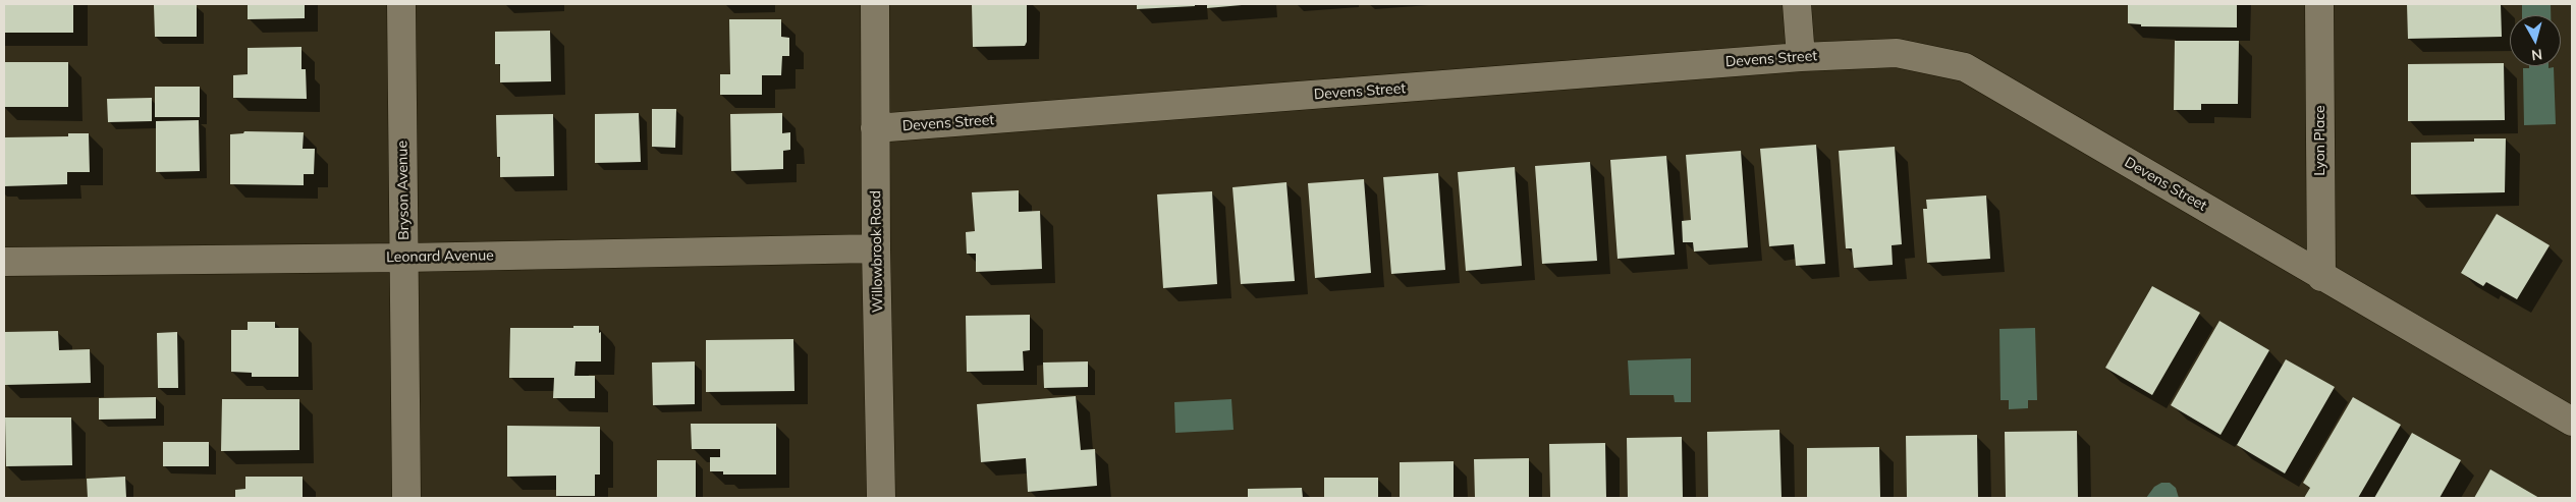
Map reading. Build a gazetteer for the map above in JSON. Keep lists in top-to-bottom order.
{
  "streets": {
    "street": [
      "Devens Street",
      "Lyon Place",
      "Bryson Avenue",
      "Willowbrook Road",
      "Leonard Avenue"
    ]
  },
  "crossings": [
    ["Devens Street", "Lyon Place"],
    ["Devens Street", "Willowbrook Road"],
    ["Bryson Avenue", "Leonard Avenue"],
    ["Willowbrook Road", "Leonard Avenue"]
  ],
  "north": "bottom"
}
